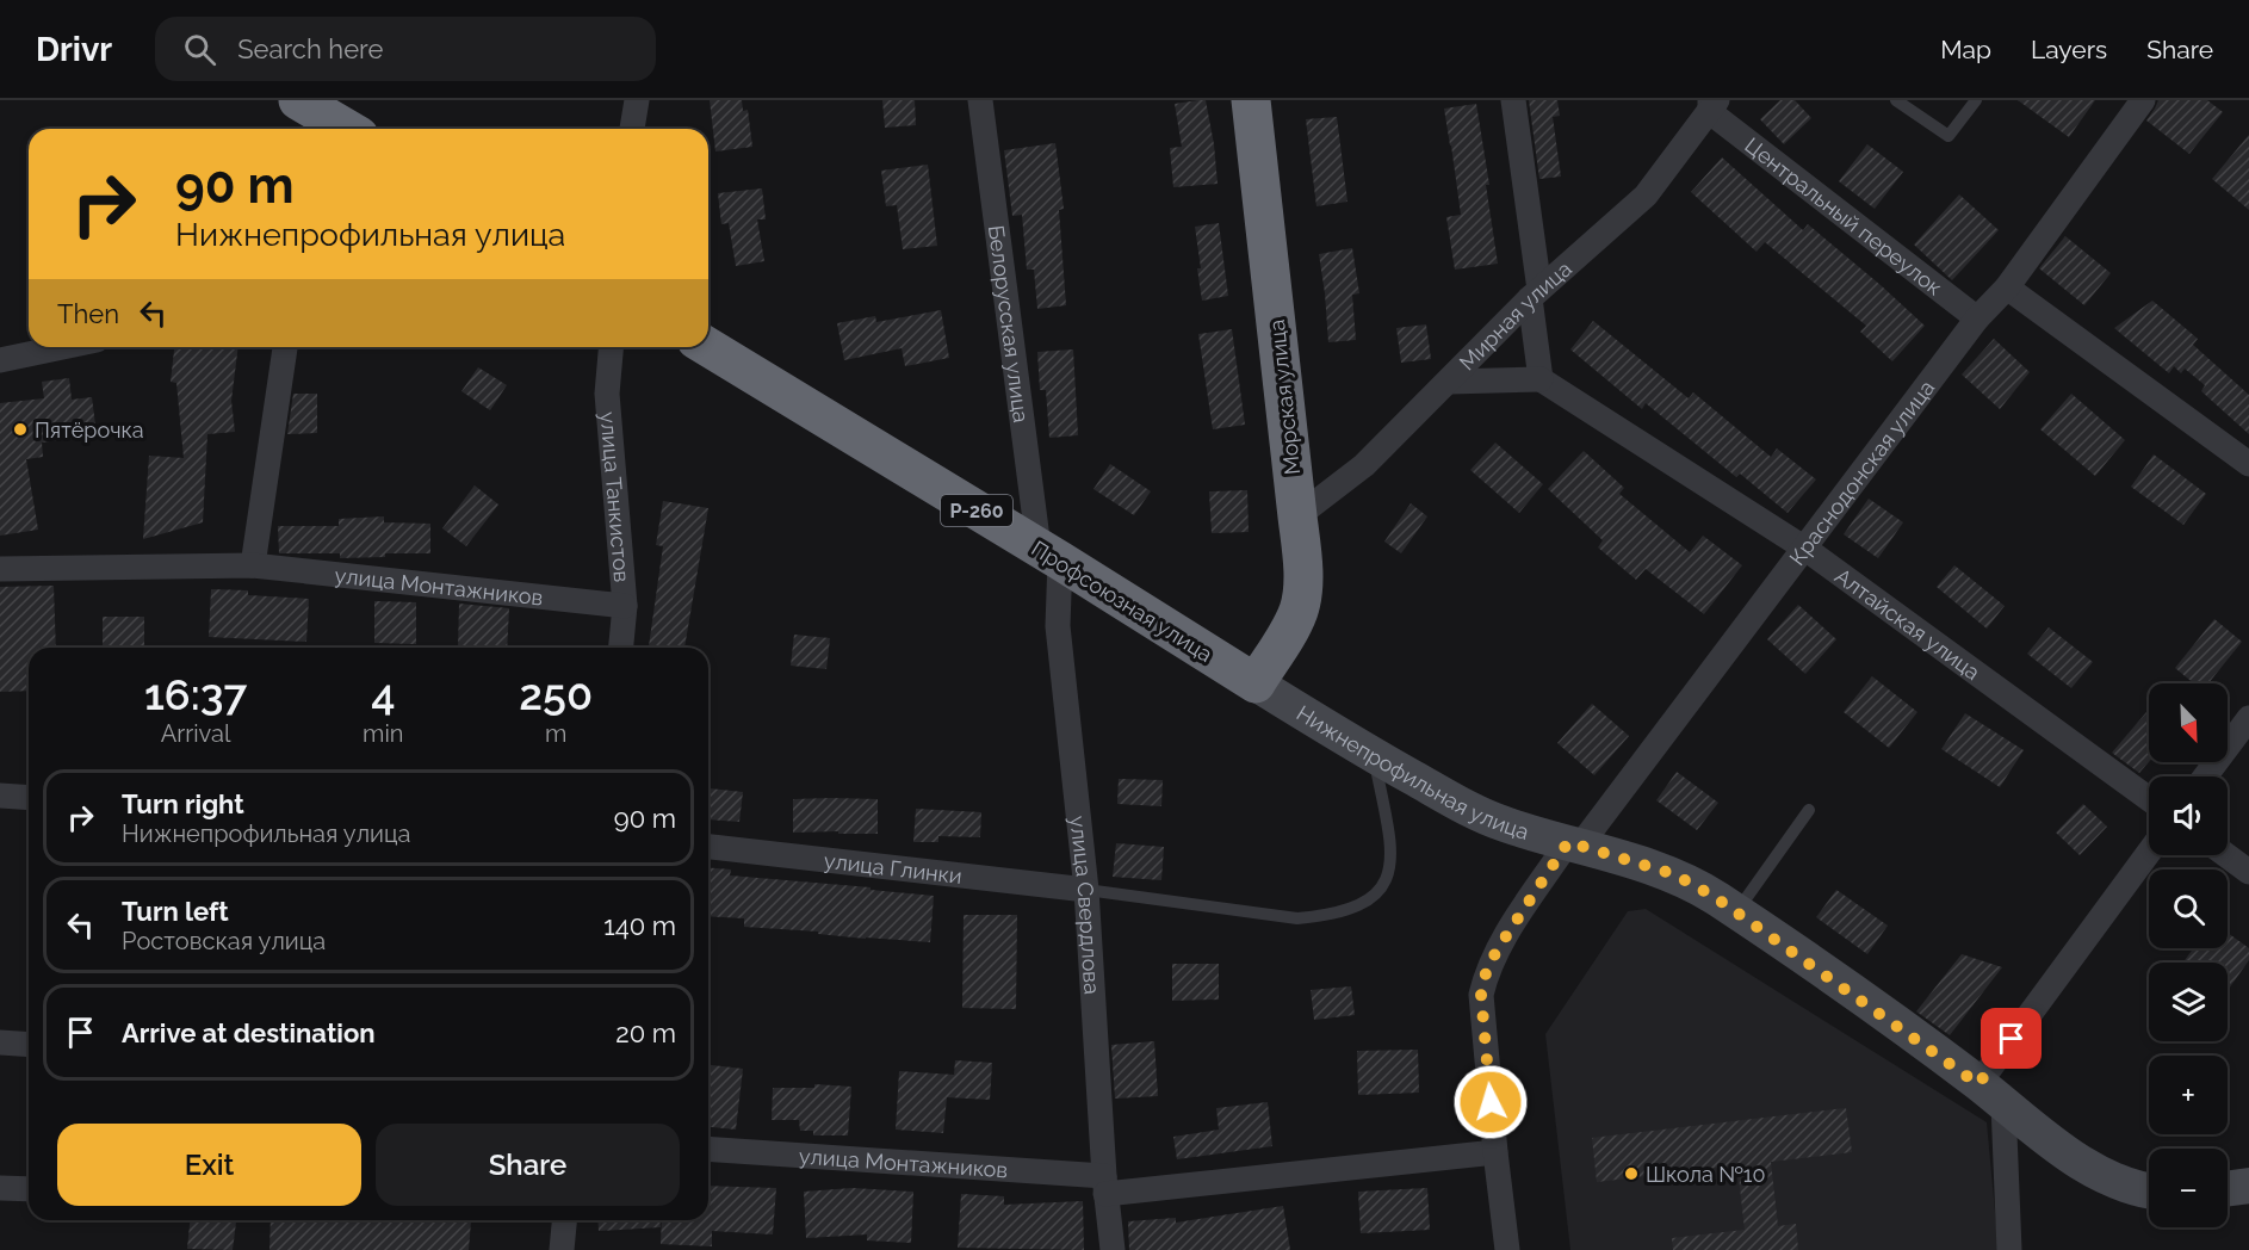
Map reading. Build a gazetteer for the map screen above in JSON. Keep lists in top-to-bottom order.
{
  "streets": {
    "highway": ["Морская улица", "Р-260", "Профсоюзная улица"],
    "street": [
      "Центральный переулок",
      "Мирная улица",
      "Белорусская улица",
      "Краснодонская улица",
      "улица Танкистов",
      "улица Монтажников",
      "Алтайская улица",
      "Нижнепрофильная улица",
      "улица Глинки",
      "улица Свердлова"
    ]
  },
  "crossings": [
    ["Центральный переулок", "Мирная улица"],
    ["Центральный переулок", "Краснодонская улица"],
    ["Мирная улица", "Морская улица"],
    ["Белорусская улица", "Профсоюзная улица"],
    ["Белорусская улица", "улица Свердлова"],
    ["Морская улица", "Профсоюзная улица"],
    ["Морская улица", "Нижнепрофильная улица"],
    ["Краснодонская улица", "улица Монтажников"],
    ["Краснодонская улица", "Алтайская улица"],
    ["Краснодонская улица", "Нижнепрофильная улица"],
    ["улица Танкистов", "улица Монтажников"],
    ["улица Монтажников", "улица Свердлова"],
    ["Профсоюзная улица", "Нижнепрофильная улица"],
    ["Профсоюзная улица", "улица Свердлова"],
    ["улица Глинки", "улица Свердлова"]
  ],
  "places": ["Пятёрочка", "Школа №10"],
  "north": "bottom right",
  "page": {
    "header": "Drivr",
    "search": "Search here",
    "nav": ["Map", "Layers", "Share"],
    "turn": ["90 m", "Нижнепрофильная улица"],
    "then": "Then",
    "eta": [
      "16:37",
      "Arrival",
      "4",
      "min",
      "250",
      "m"
    ],
    "map_buttons": ["+", "−"],
    "list": [
      {
        "name": "Turn right",
        "note": "Нижнепрофильная улица",
        "value": "90 m"
      },
      {
        "name": "Turn left",
        "note": "Ростовская улица",
        "value": "140 m"
      },
      {
        "name": "Arrive at destination",
        "value": "20 m"
      }
    ],
    "buttons": ["Exit", "Share"]
  }
}
